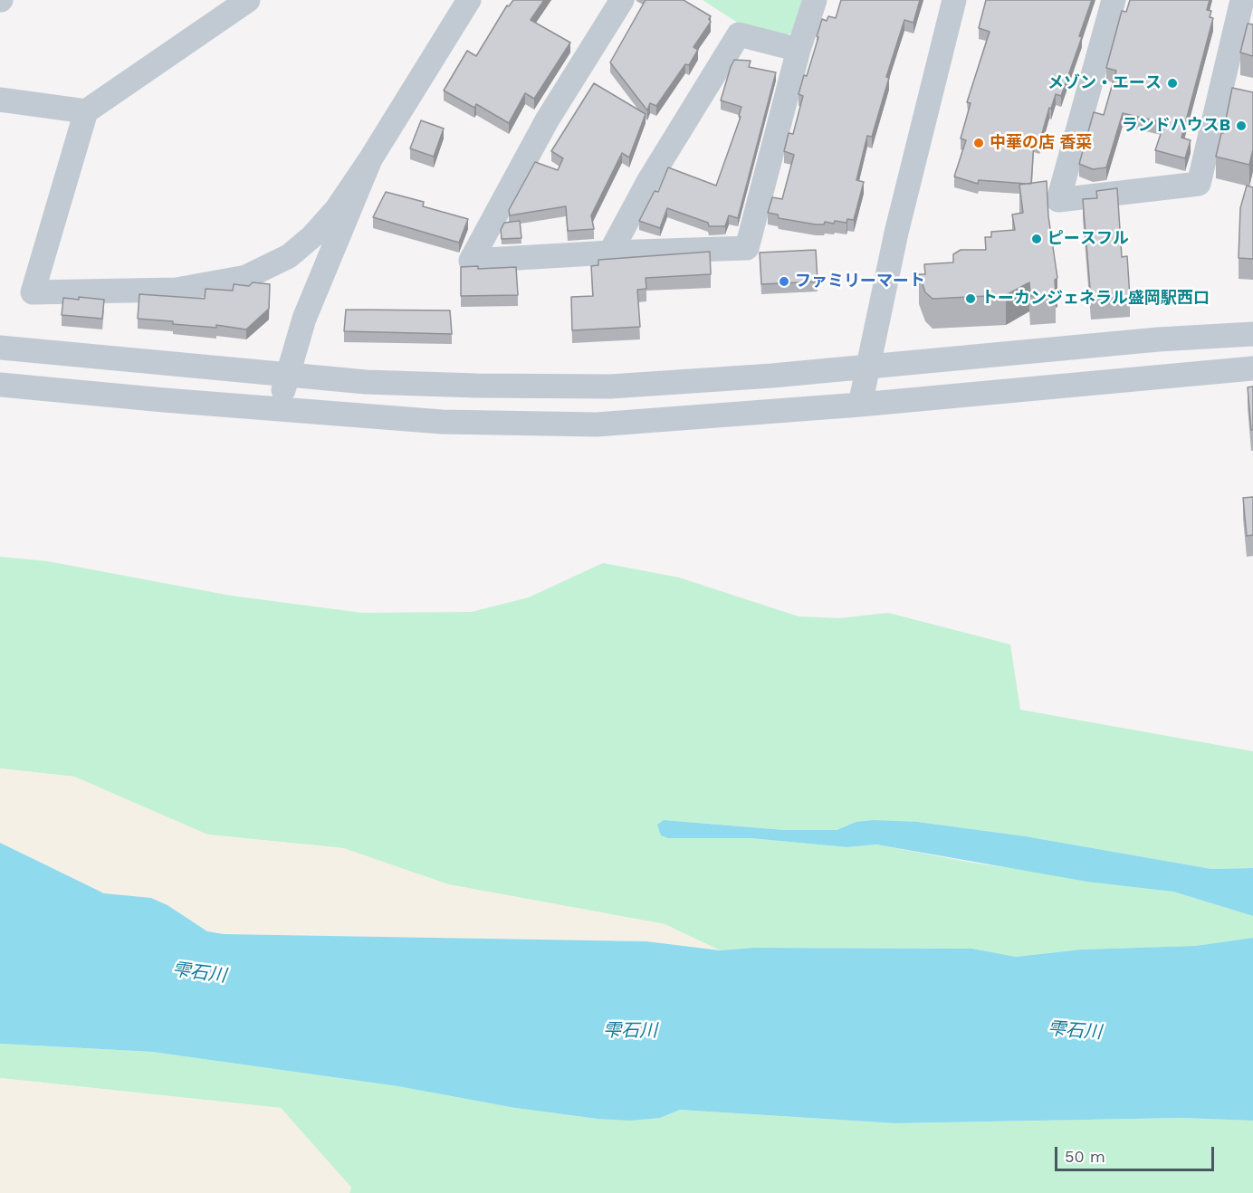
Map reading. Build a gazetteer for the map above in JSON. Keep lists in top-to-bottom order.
{
  "water": ["雫石川"],
  "places": [
    "メゾン・エース",
    "ランドハウスB",
    "中華の店 香菜",
    "ピースフル",
    "ファミリーマート",
    "トーカンジェネラル盛岡駅西口"
  ],
  "scale_bar": "50 m"
}
